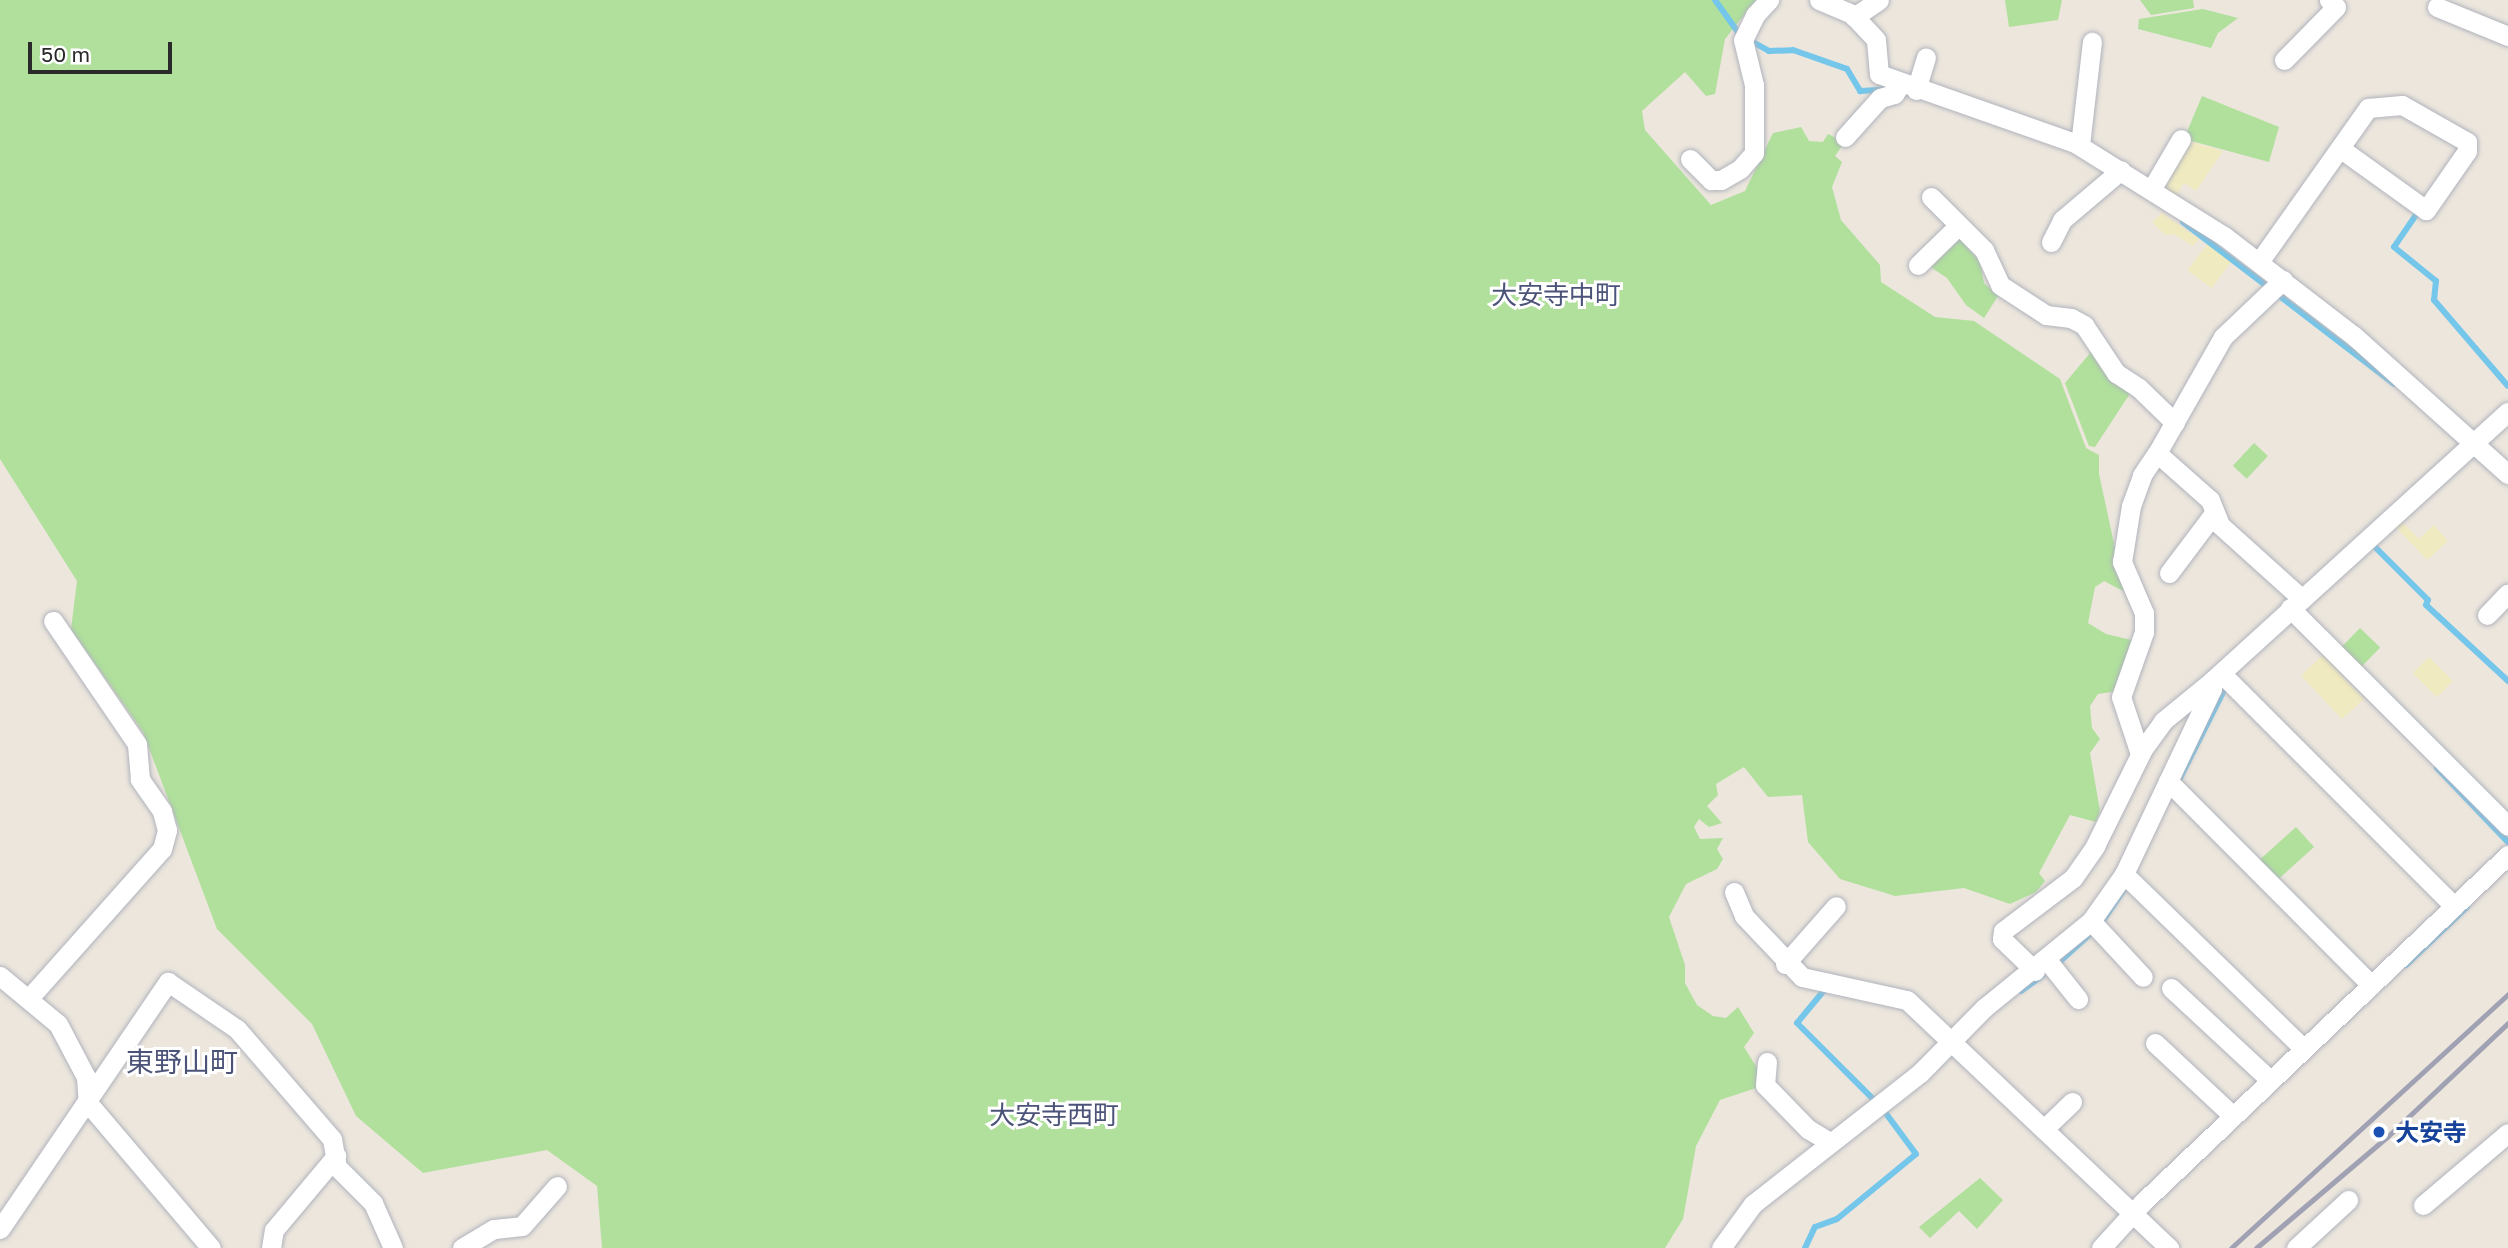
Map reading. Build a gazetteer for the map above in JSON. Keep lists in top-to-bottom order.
{
  "districts": ["大安寺中町", "東野山町", "大安寺西町"],
  "places": ["大安寺"],
  "scale_bar": "50 m"
}
